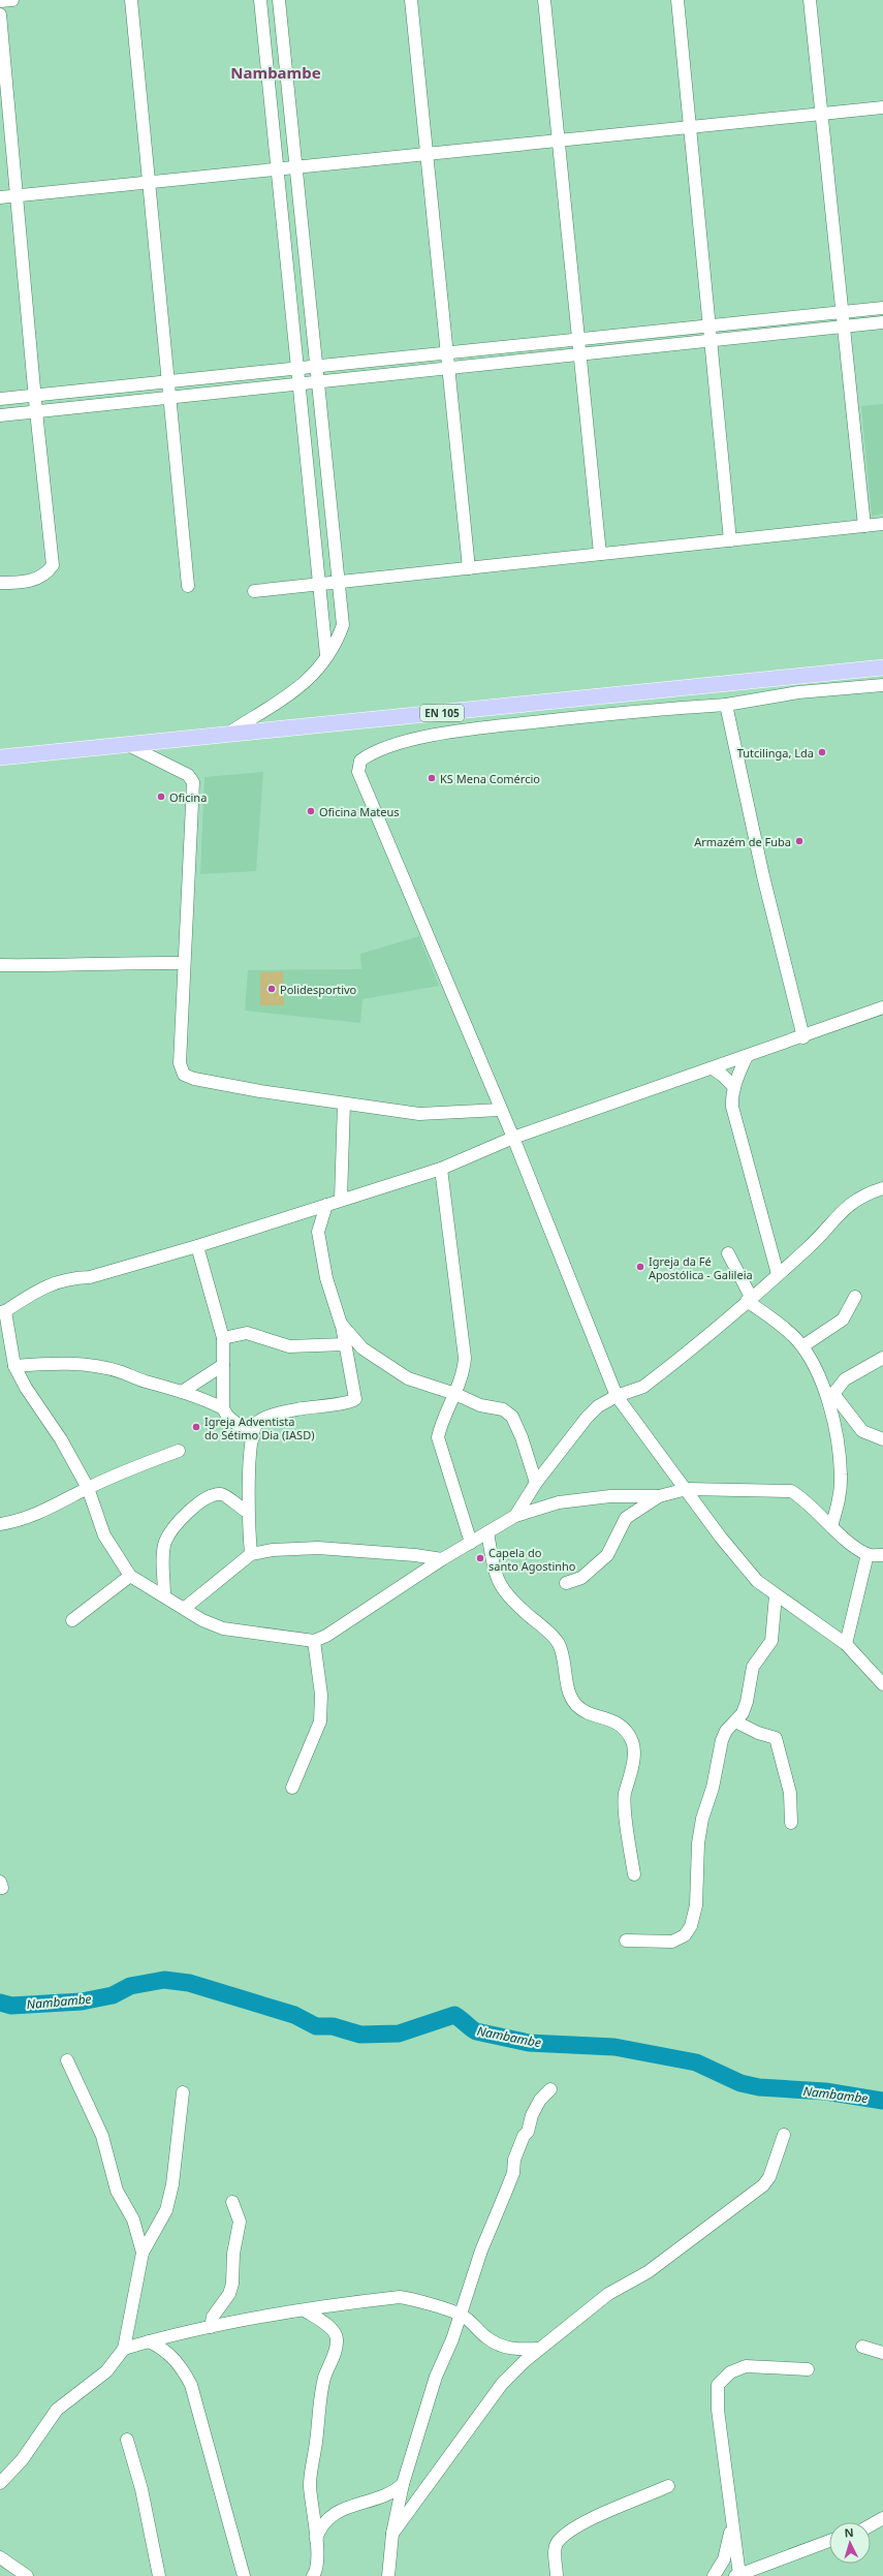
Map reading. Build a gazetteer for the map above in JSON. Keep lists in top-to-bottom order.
{
  "streets": {
    "main road": ["EN 105"]
  },
  "districts": ["Nambambe"],
  "water": ["Nambambe"],
  "places": [
    "Tutcilinga, Lda",
    "KS Mena Comércio",
    "Oficina",
    "Oficina Mateus",
    "Armazém de Fuba",
    "Polidesportivo",
    "Igreja da Fé Apostólica - Galileia",
    "Igreja Adventista do Sétimo Dia (IASD)",
    "Capela do santo Agostinho"
  ],
  "north": "top"
}
